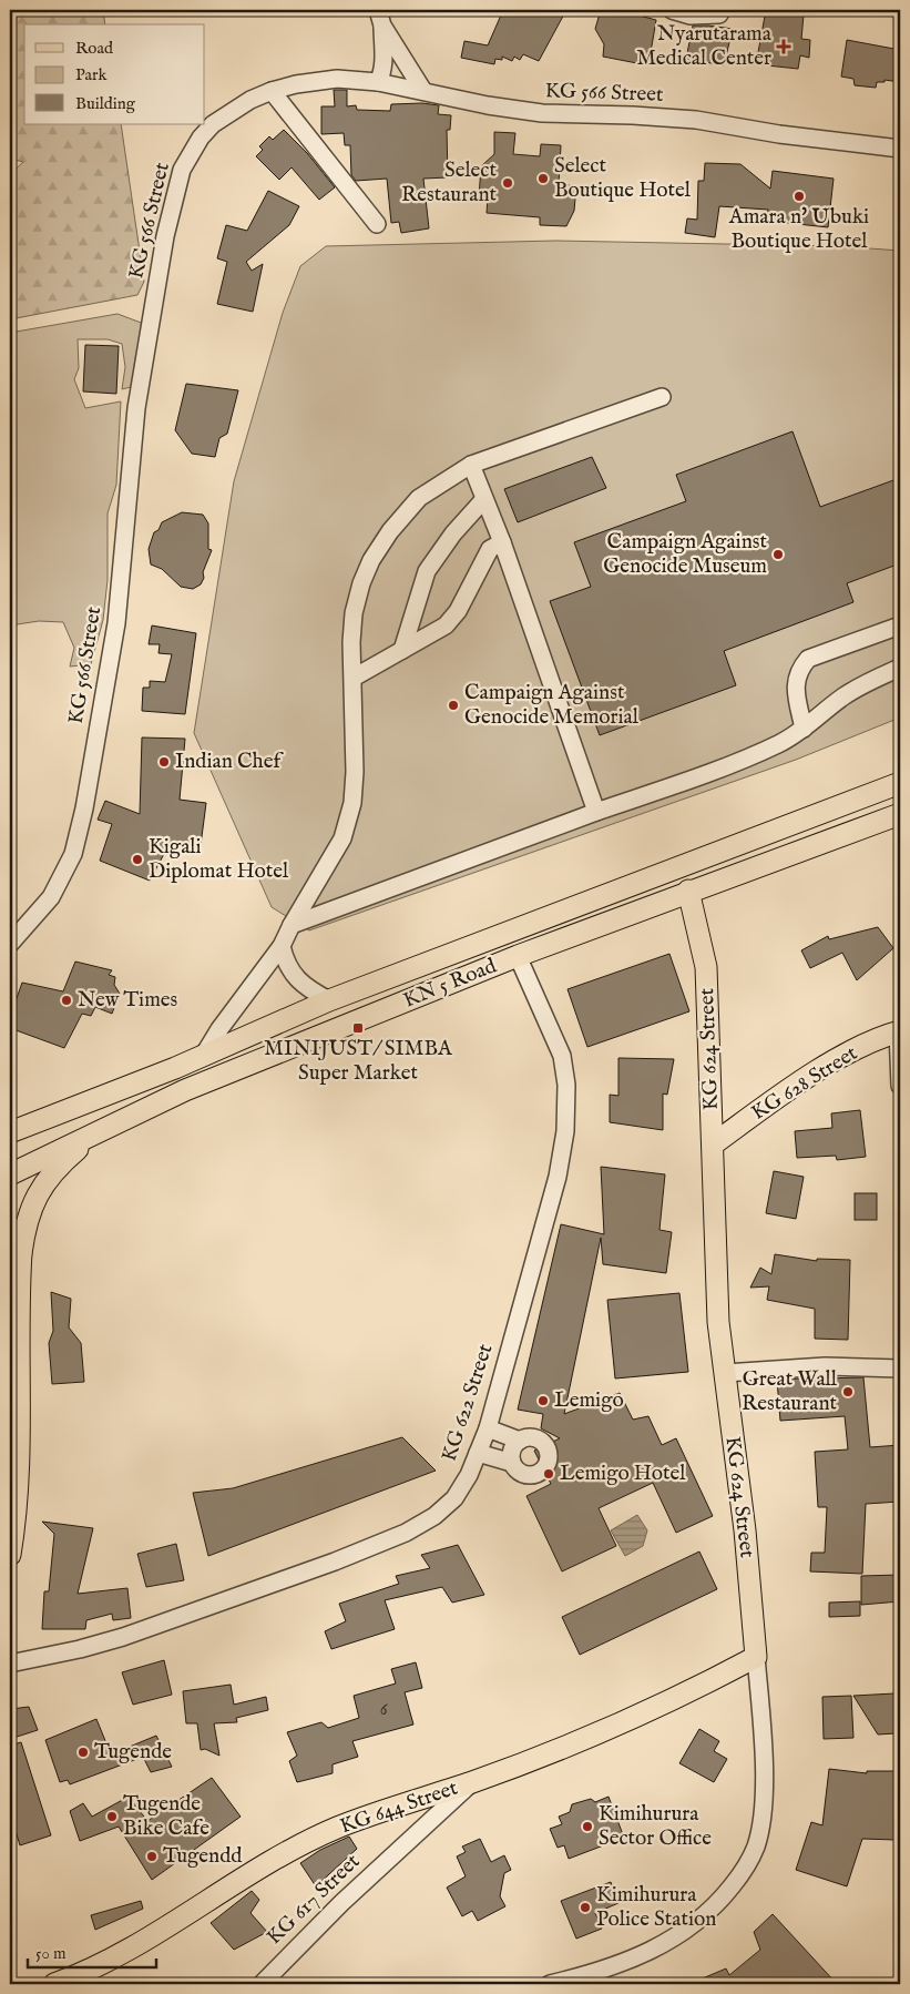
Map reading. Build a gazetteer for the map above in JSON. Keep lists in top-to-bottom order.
{
  "streets": {
    "main road": [
      "KN 5 Road",
      "KG 624 Street",
      "KG 628 Street",
      "KG 644 Street"
    ],
    "street": ["KG 566 Street", "KG 622 Street", "KG 617 Street"]
  },
  "crossings": [
    ["KN 5 Road", "KG 624 Street"],
    ["KN 5 Road", "KG 622 Street"],
    ["KG 624 Street", "KG 628 Street"],
    ["KG 624 Street", "KG 644 Street"],
    ["KG 644 Street", "KG 617 Street"]
  ],
  "places": {
    "health": ["Nyarutarama Medical Center"],
    "other": [
      "Select Boutique Hotel",
      "Select Restaurant",
      "Amara n' Ubuki Boutique Hotel",
      "Campaign Against Genocide Museum",
      "Campaign Against Genocide Memorial",
      "Indian Chef",
      "Kigali Diplomat Hotel",
      "New Times",
      "Great Wall Restaurant",
      "Lemigo",
      "Lemigo Hotel",
      "Tugende",
      "Tugende Bike Cafe",
      "Kimihurura Sector Office",
      "Tugendd",
      "Kimihurura Police Station"
    ],
    "transit": ["MINIJUST/ SIMBA Super Market"]
  },
  "house_numbers": ["6"],
  "legend": ["Road", "Park", "Building"],
  "scale_bar": "50 m"
}
